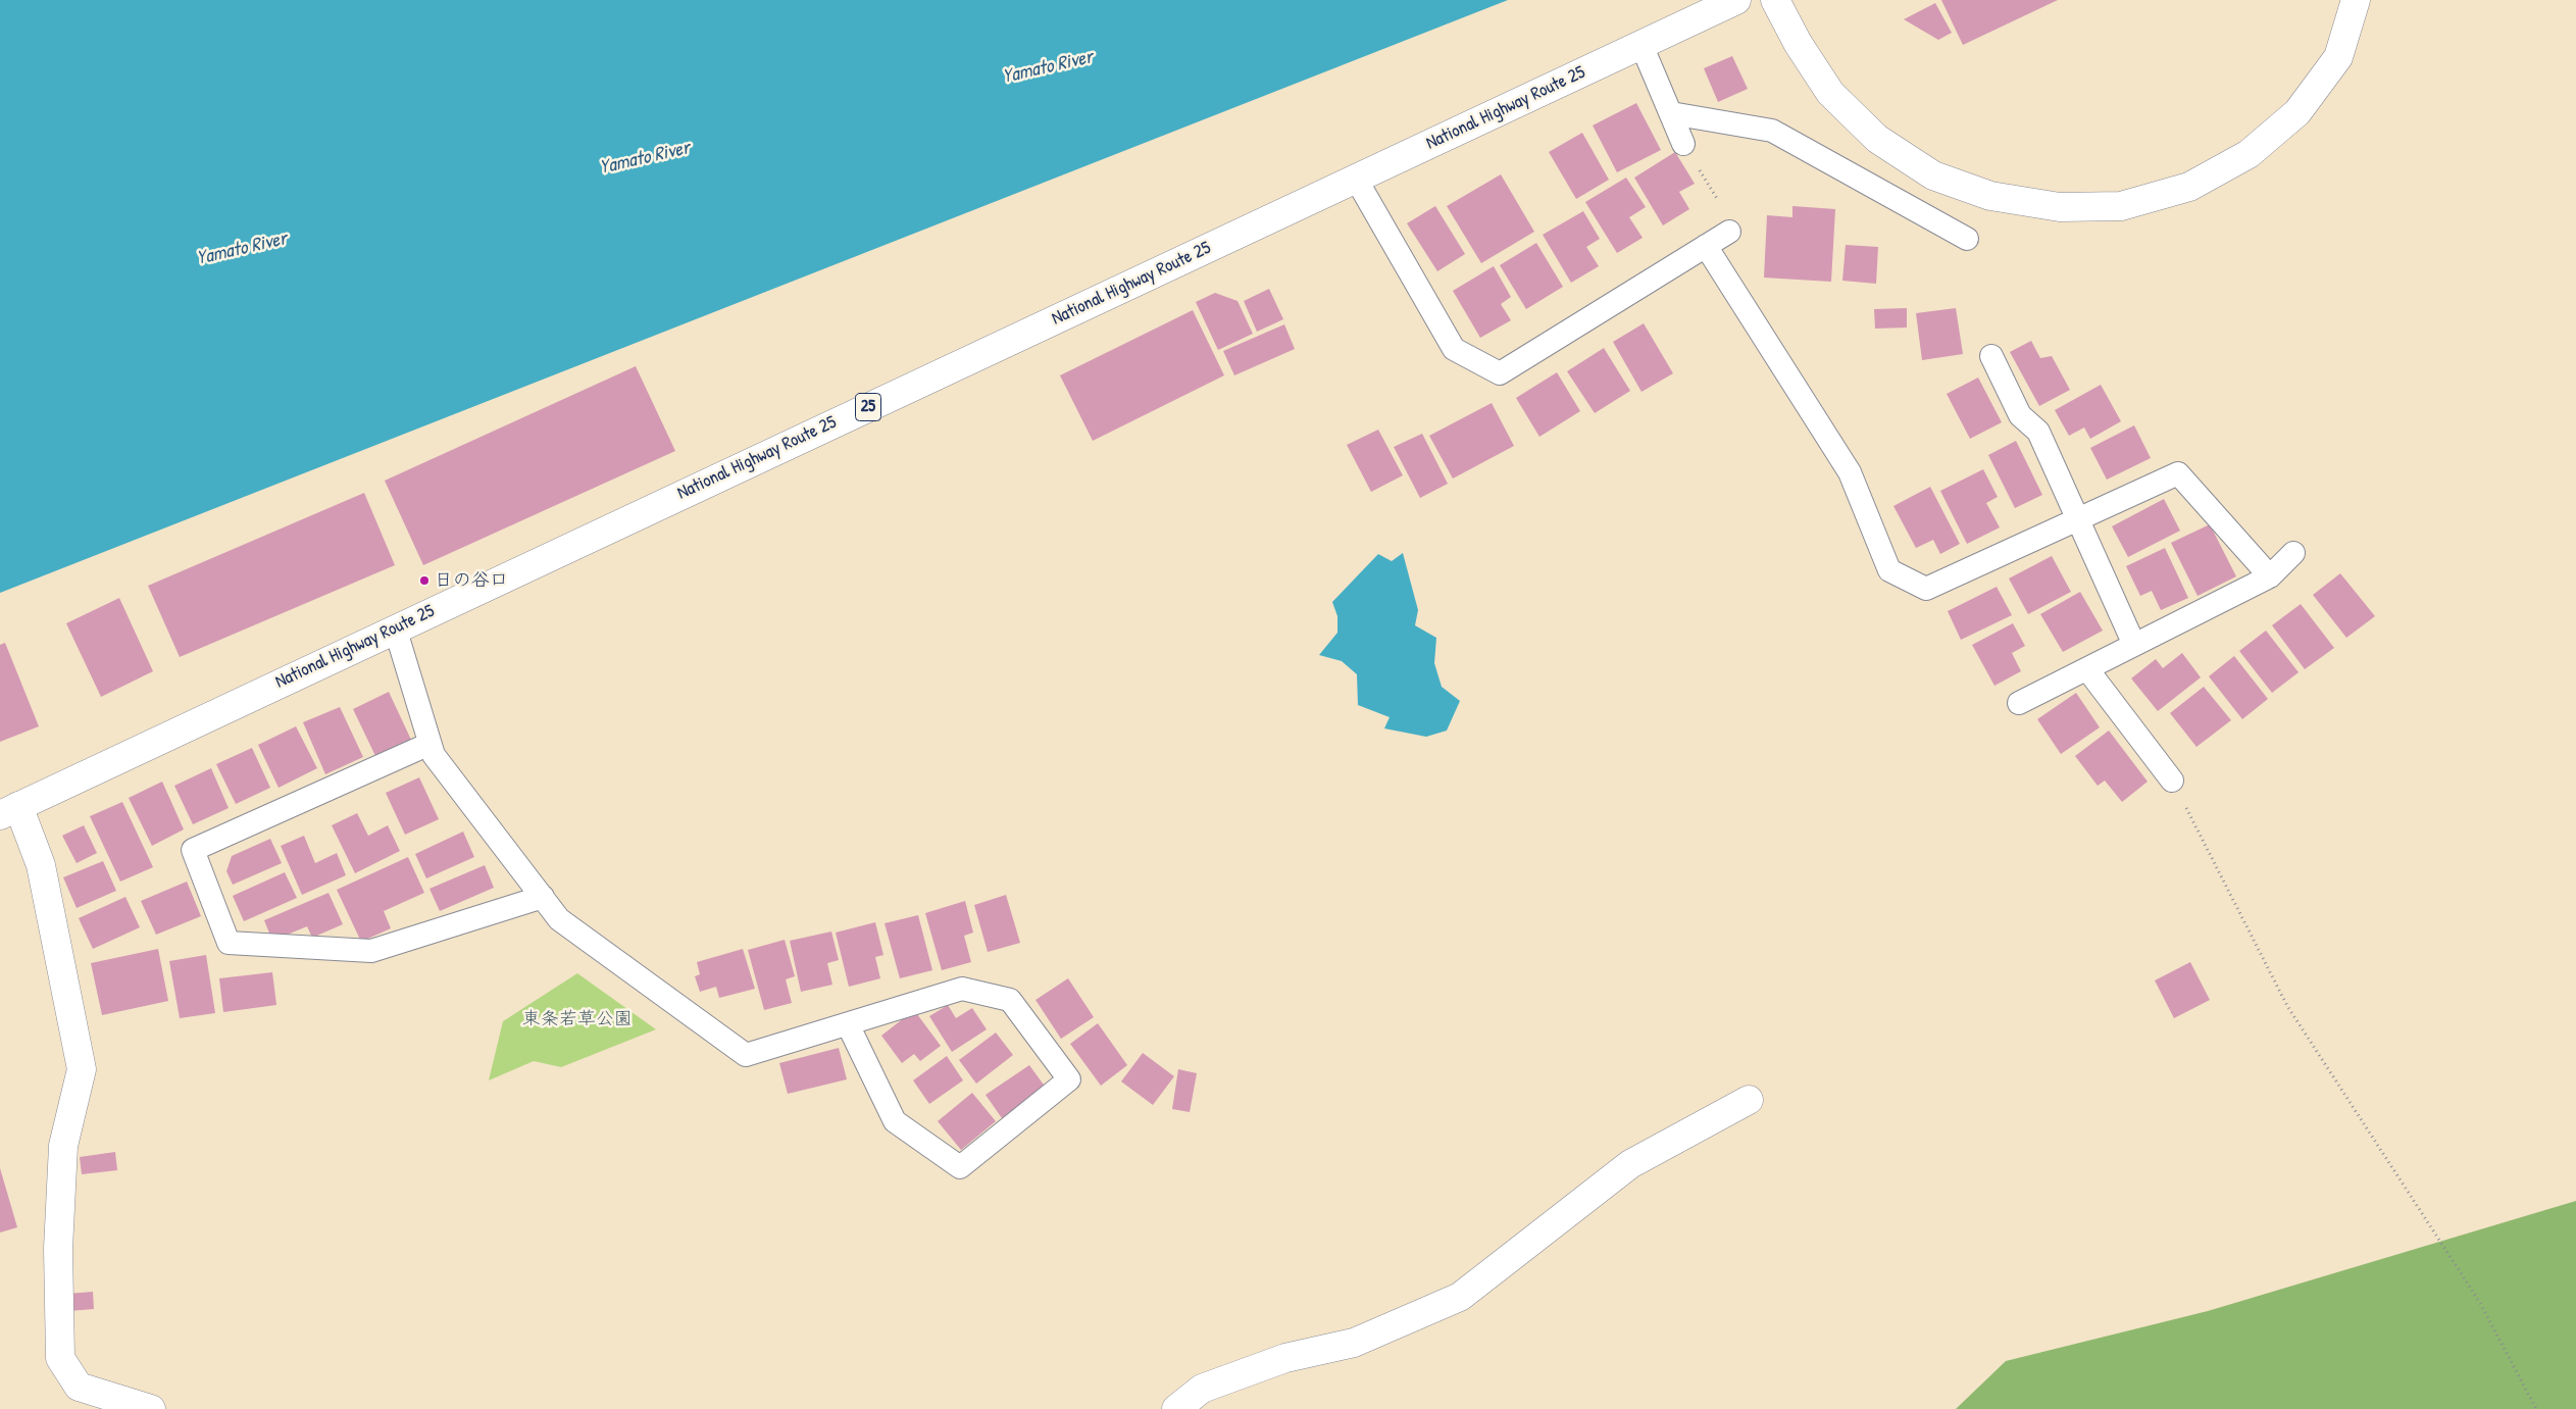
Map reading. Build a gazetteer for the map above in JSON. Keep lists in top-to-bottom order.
{
  "streets": {
    "main road": ["National Highway Route 25", "25"]
  },
  "water": ["Yamato River"],
  "parks": ["東条若草公園"],
  "places": ["日の谷口"]
}
